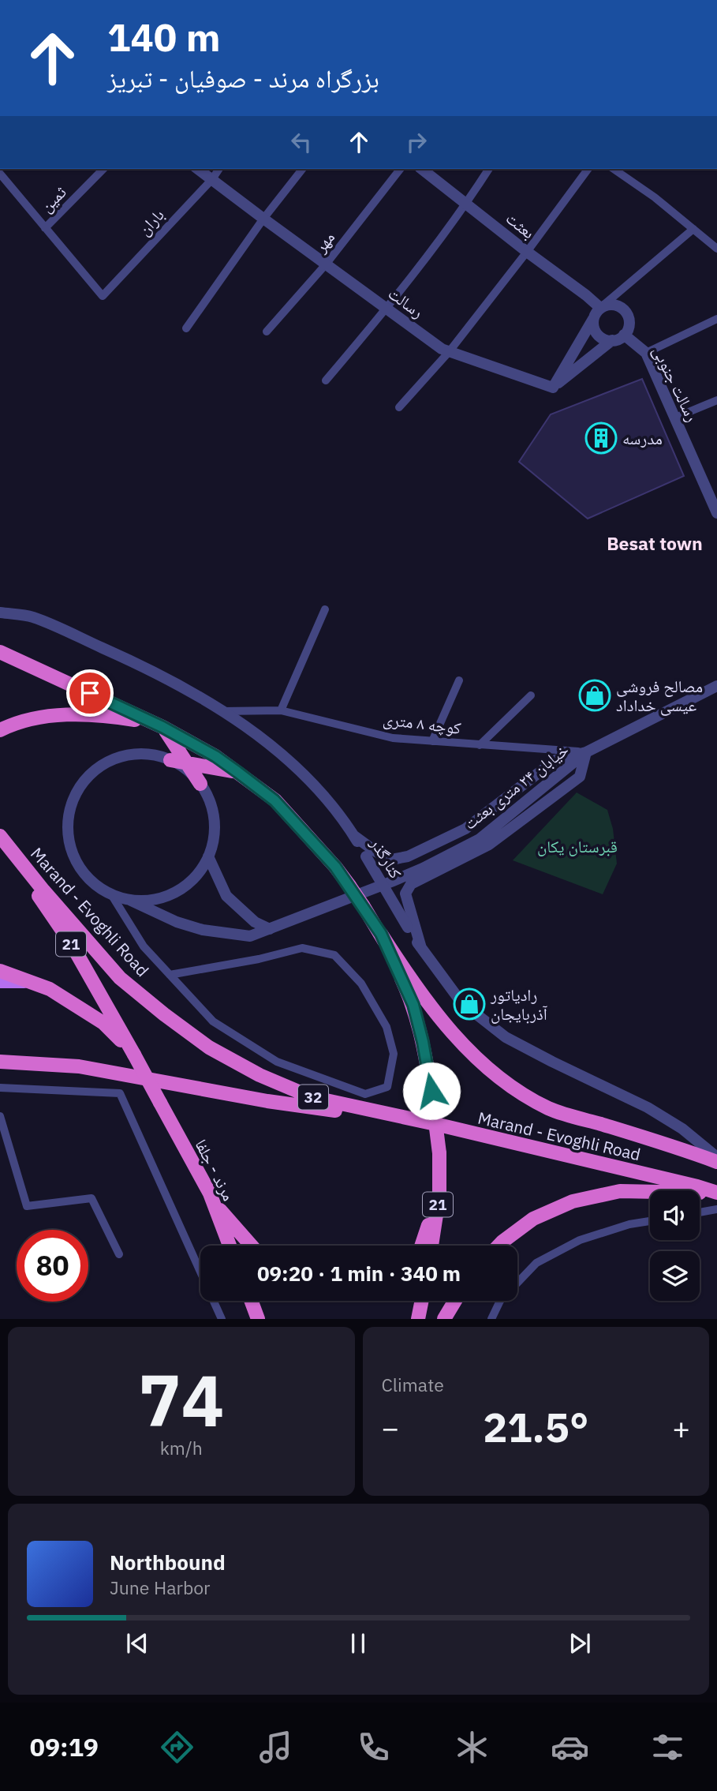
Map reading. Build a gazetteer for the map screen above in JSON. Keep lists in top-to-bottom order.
{
  "streets": {
    "highway": [
      "Marand - Evoghli Road",
      "21",
      "32",
      "مرند - جلفا"
    ],
    "street": [
      "ثمین",
      "باران",
      "بعثت",
      "مهر",
      "رسالت",
      "رسالت جنوبی",
      "کوچه ۸ متری",
      "خیابان ۲۴ متری بعثت",
      "کنارگذر"
    ]
  },
  "crossings": [
    ["ثمین", "باران"],
    ["باران", "رسالت"],
    ["بعثت", "رسالت جنوبی"],
    ["مهر", "رسالت"],
    ["کوچه ۸ متری", "خیابان ۲۴ متری بعثت"],
    ["کوچه ۸ متری", "کنارگذر"],
    ["Marand - Evoghli Road", "21"],
    ["21", "مرند - جلفا"]
  ],
  "districts": ["Besat town"],
  "parks": ["قبرستان یکان"],
  "places": {
    "building": ["مدرسه"],
    "shop": ["مصالح فروشی عیسی خداداد", "رادیاتور آذربایجان"]
  },
  "page": {
    "turn": ["140 m", "بزرگراه مرند - صوفیان - تبریز"],
    "limit": "80",
    "trip": "09:20 · 1 min · 340 m",
    "tile": [
      ["74", "km/h"],
      "Climate"
    ],
    "heat": ["−", "21.5°", "+"],
    "song": ["Northbound", "June Harbor"],
    "tabs": "09:19"
  }
}
